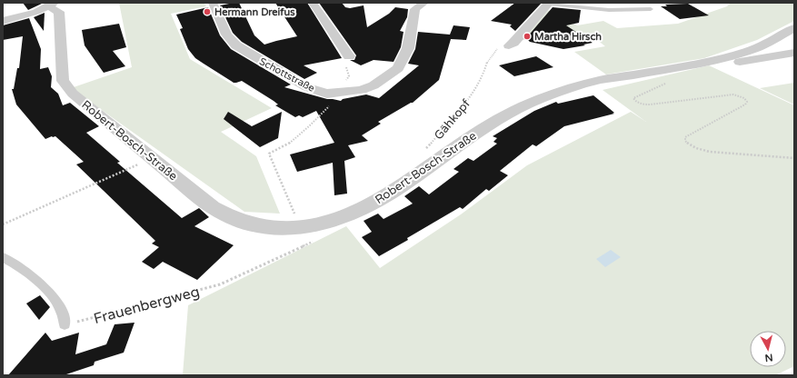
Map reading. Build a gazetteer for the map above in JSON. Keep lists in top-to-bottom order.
{
  "streets": {
    "street": ["Schottstraße", "Robert-Bosch-Straße"],
    "path": ["Gähkopf", "Frauenbergweg"]
  },
  "places": ["Hermann Dreifus", "Martha Hirsch"],
  "north": "bottom"
}
